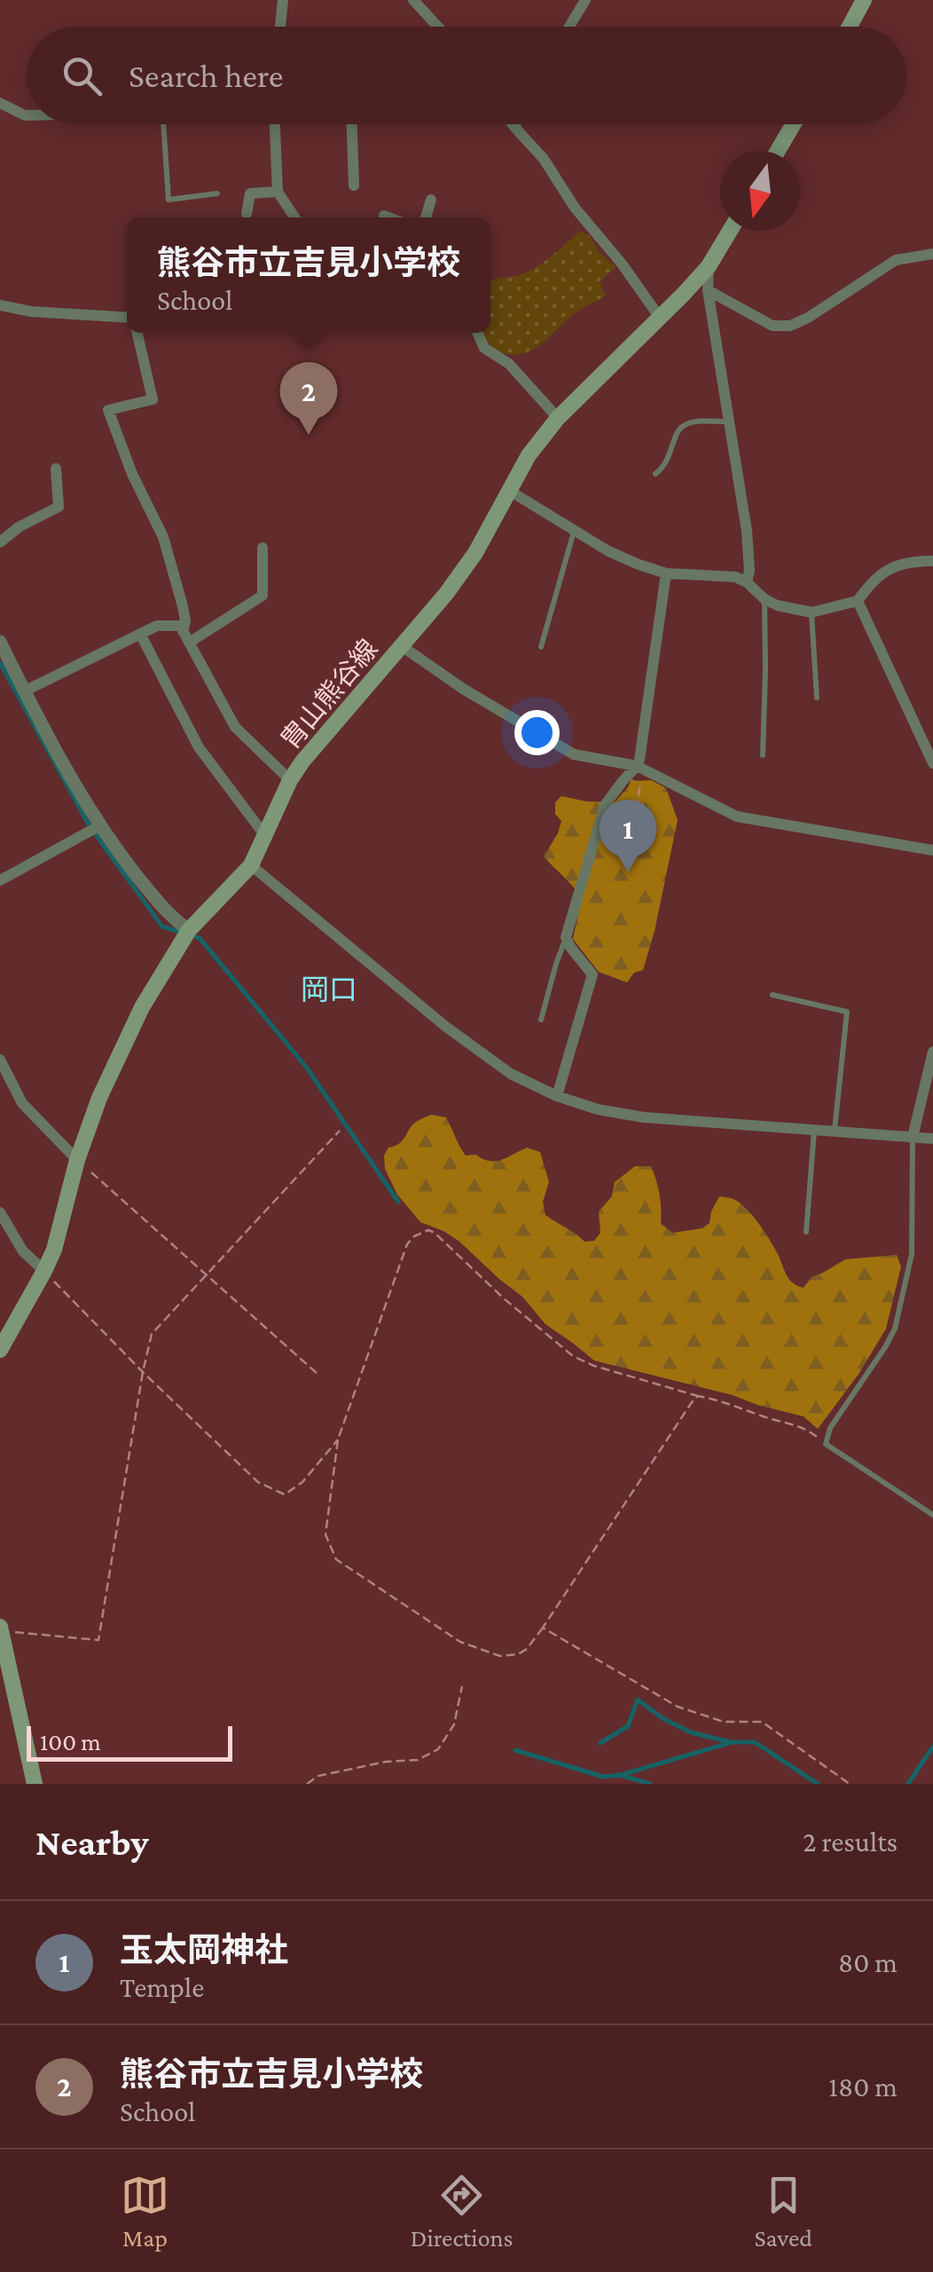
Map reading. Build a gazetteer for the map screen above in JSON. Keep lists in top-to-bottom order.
{
  "streets": {
    "main road": ["胄山熊谷線"]
  },
  "districts": ["岡口"],
  "scale_bar": "100 m",
  "north": "bottom",
  "page": {
    "search": "Search here",
    "popup": ["熊谷市立吉見小学校", "School"],
    "pins": ["2", "1"],
    "scale": "100 m",
    "heading": ["Nearby", "2 results"],
    "list": [
      {
        "mark": "1",
        "name": "玉太岡神社",
        "note": "Temple",
        "value": "80 m"
      },
      {
        "mark": "2",
        "name": "熊谷市立吉見小学校",
        "note": "School",
        "value": "180 m"
      }
    ],
    "nav": ["Map", "Directions", "Saved"]
  }
}
